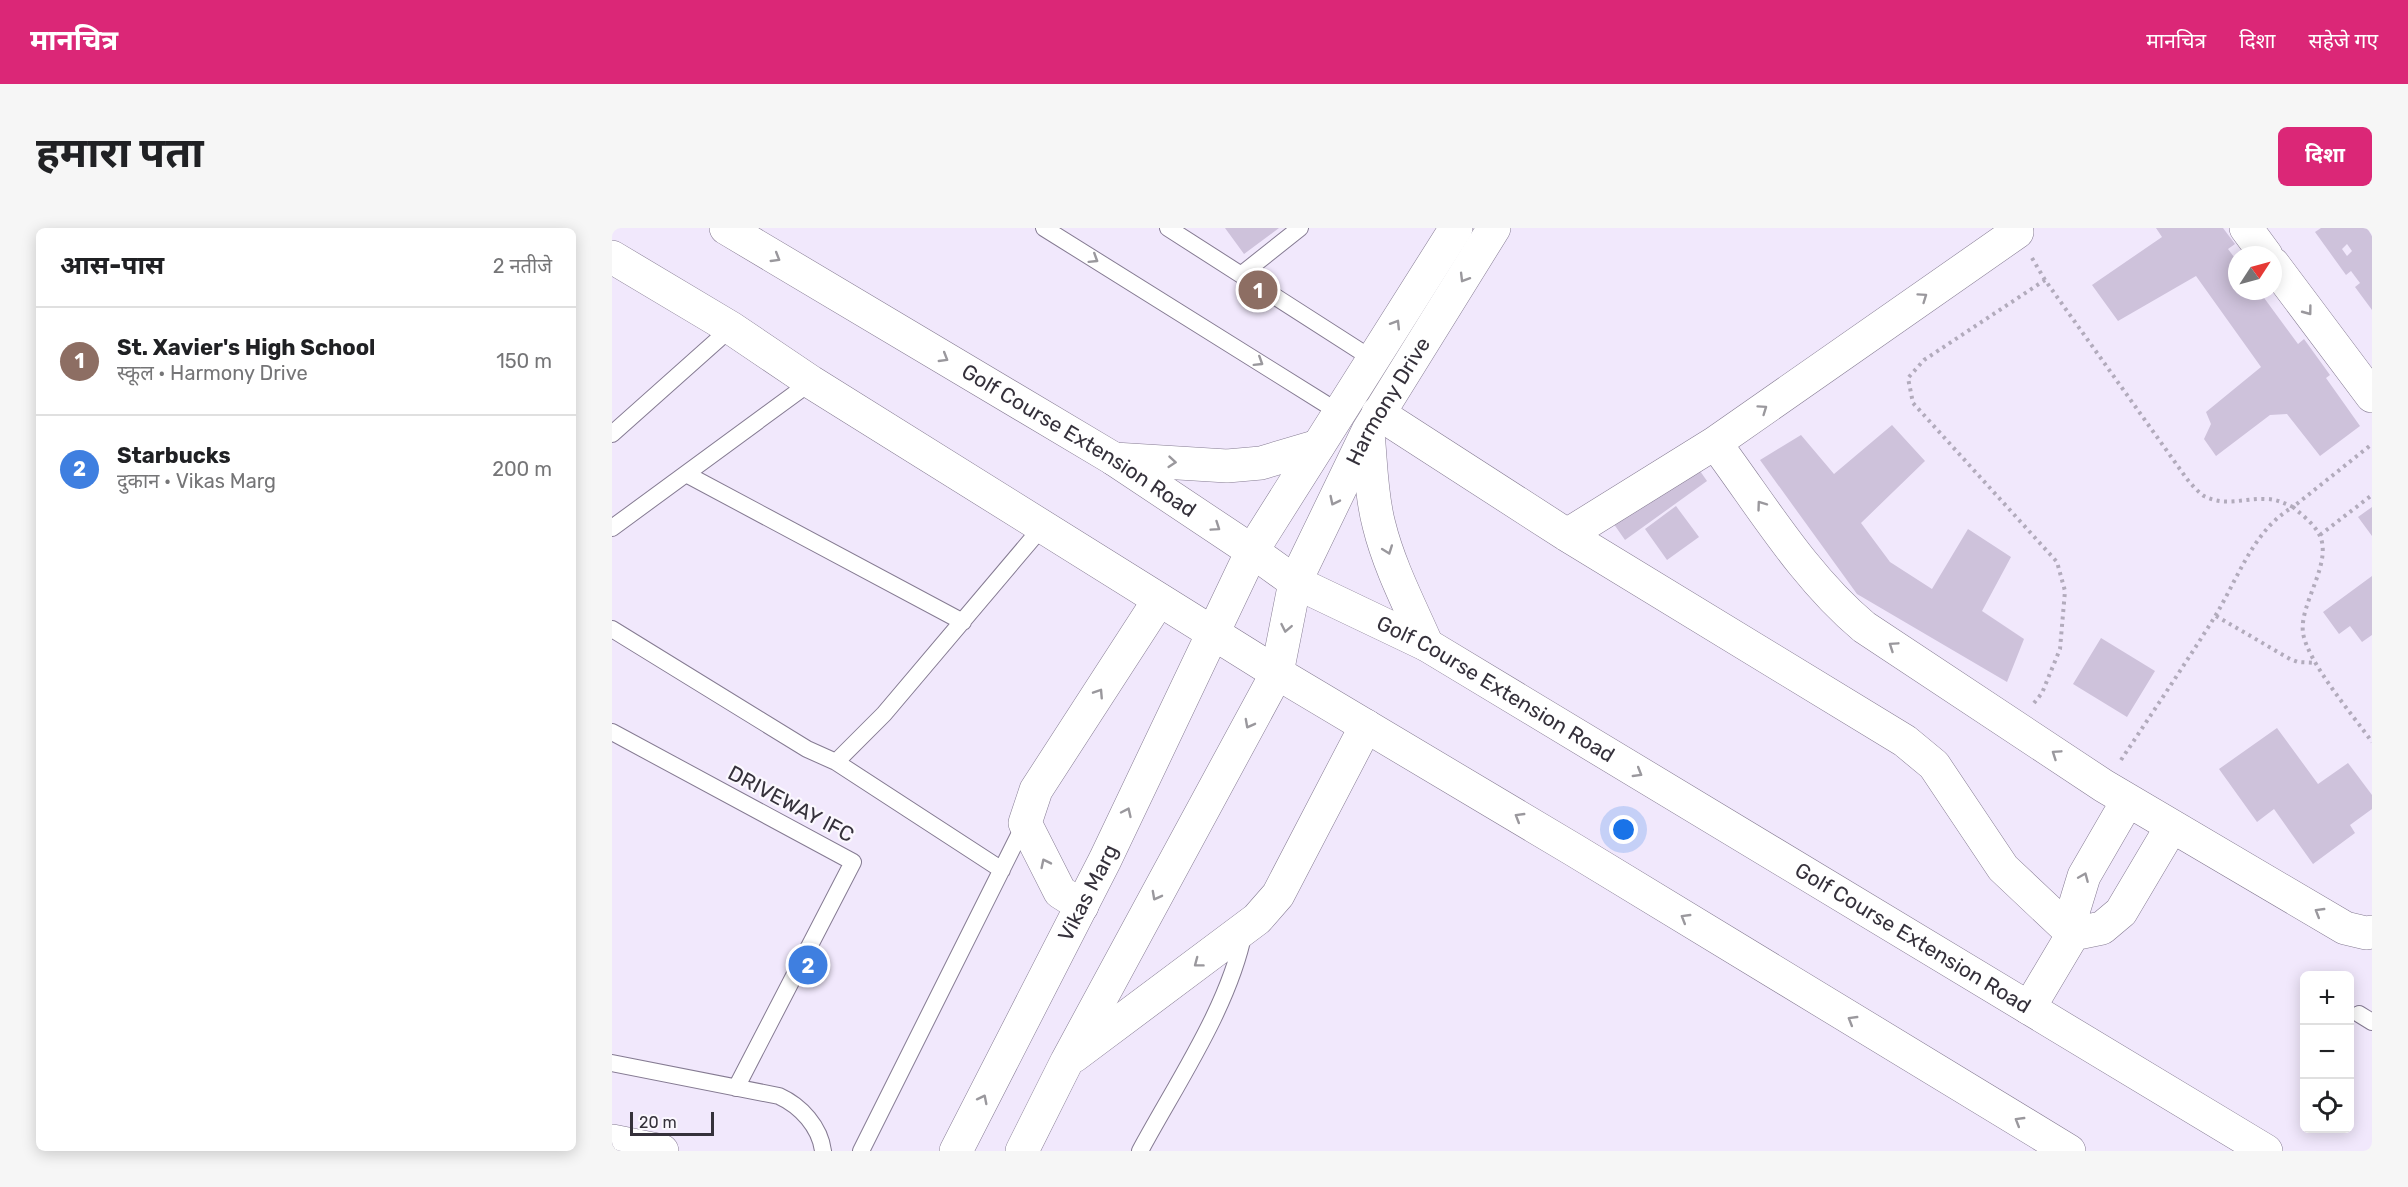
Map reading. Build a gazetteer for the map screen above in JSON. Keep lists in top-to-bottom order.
{
  "streets": {
    "main road": ["Harmony Drive", "Golf Course Extension Road", "Vikas Marg"],
    "lane": ["DRIVEWAY IFC"]
  },
  "crossings": [
    ["Harmony Drive", "Golf Course Extension Road"],
    ["Harmony Drive", "Vikas Marg"]
  ],
  "scale_bar": "20 m",
  "north": "top right",
  "page": {
    "header": "मानचित्र",
    "nav": ["मानचित्र", "दिशा", "सहेजे गए"],
    "buttons": "दिशा",
    "title": "हमारा पता",
    "heading": ["आस-पास", "2 नतीजे"],
    "pins": ["1", "2"],
    "list": [
      {
        "mark": "1",
        "name": "St. Xavier's High School",
        "note": "स्कूल · Harmony Drive",
        "value": "150 m"
      },
      {
        "mark": "2",
        "name": "Starbucks",
        "note": "दुकान · Vikas Marg",
        "value": "200 m"
      }
    ],
    "map_buttons": ["+", "−"],
    "scale": "20 m"
  }
}
